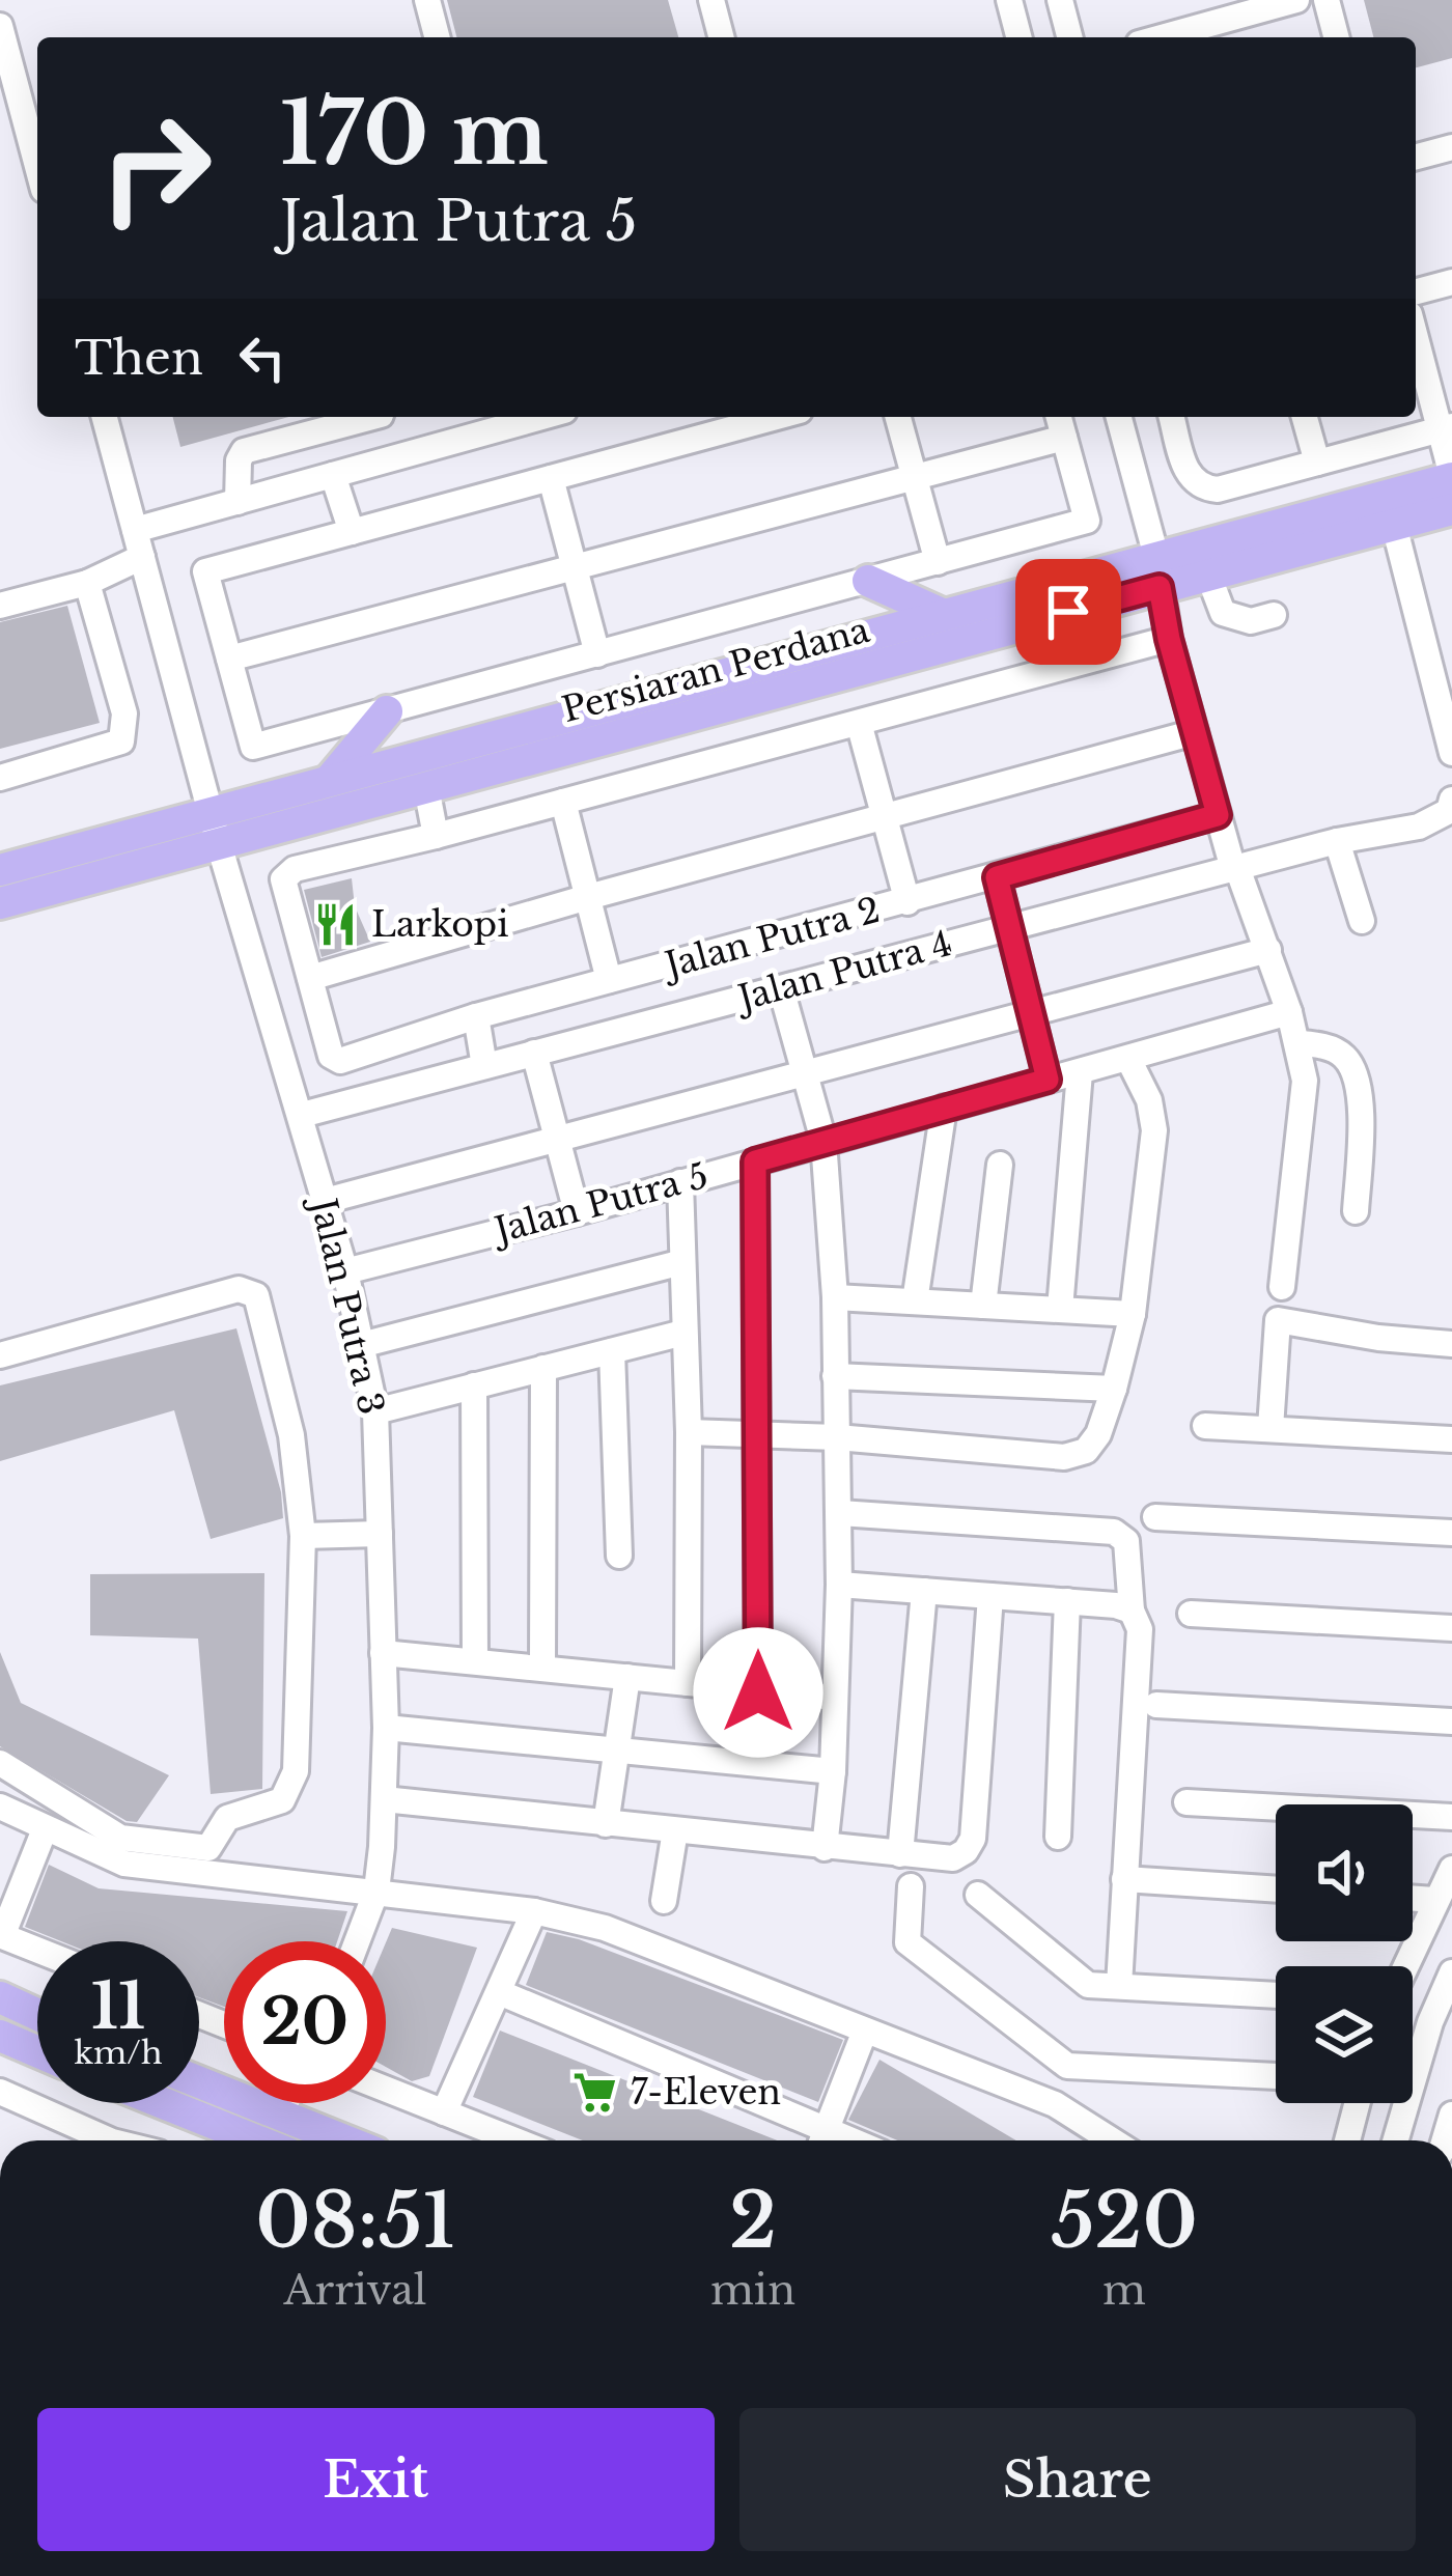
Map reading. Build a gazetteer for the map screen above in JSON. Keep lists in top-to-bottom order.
{
  "streets": {
    "main road": ["Persiaran Perdana"],
    "street": [
      "Jalan Putra 2",
      "Jalan Putra 4",
      "Jalan Putra 5",
      "Jalan Putra 3"
    ]
  },
  "crossings": [
    ["Persiaran Perdana", "Jalan Putra 3"],
    ["Jalan Putra 4", "Jalan Putra 3"],
    ["Jalan Putra 5", "Jalan Putra 3"]
  ],
  "places": {
    "restaurant": ["Larkopi"],
    "supermarket": ["7-Eleven"]
  },
  "page": {
    "turn": ["170 m", "Jalan Putra 5"],
    "then": "Then",
    "speed": "11 km/h",
    "limit": "20",
    "eta": [
      "08:51",
      "Arrival",
      "2",
      "min",
      "520",
      "m"
    ],
    "buttons": ["Exit", "Share"]
  }
}
